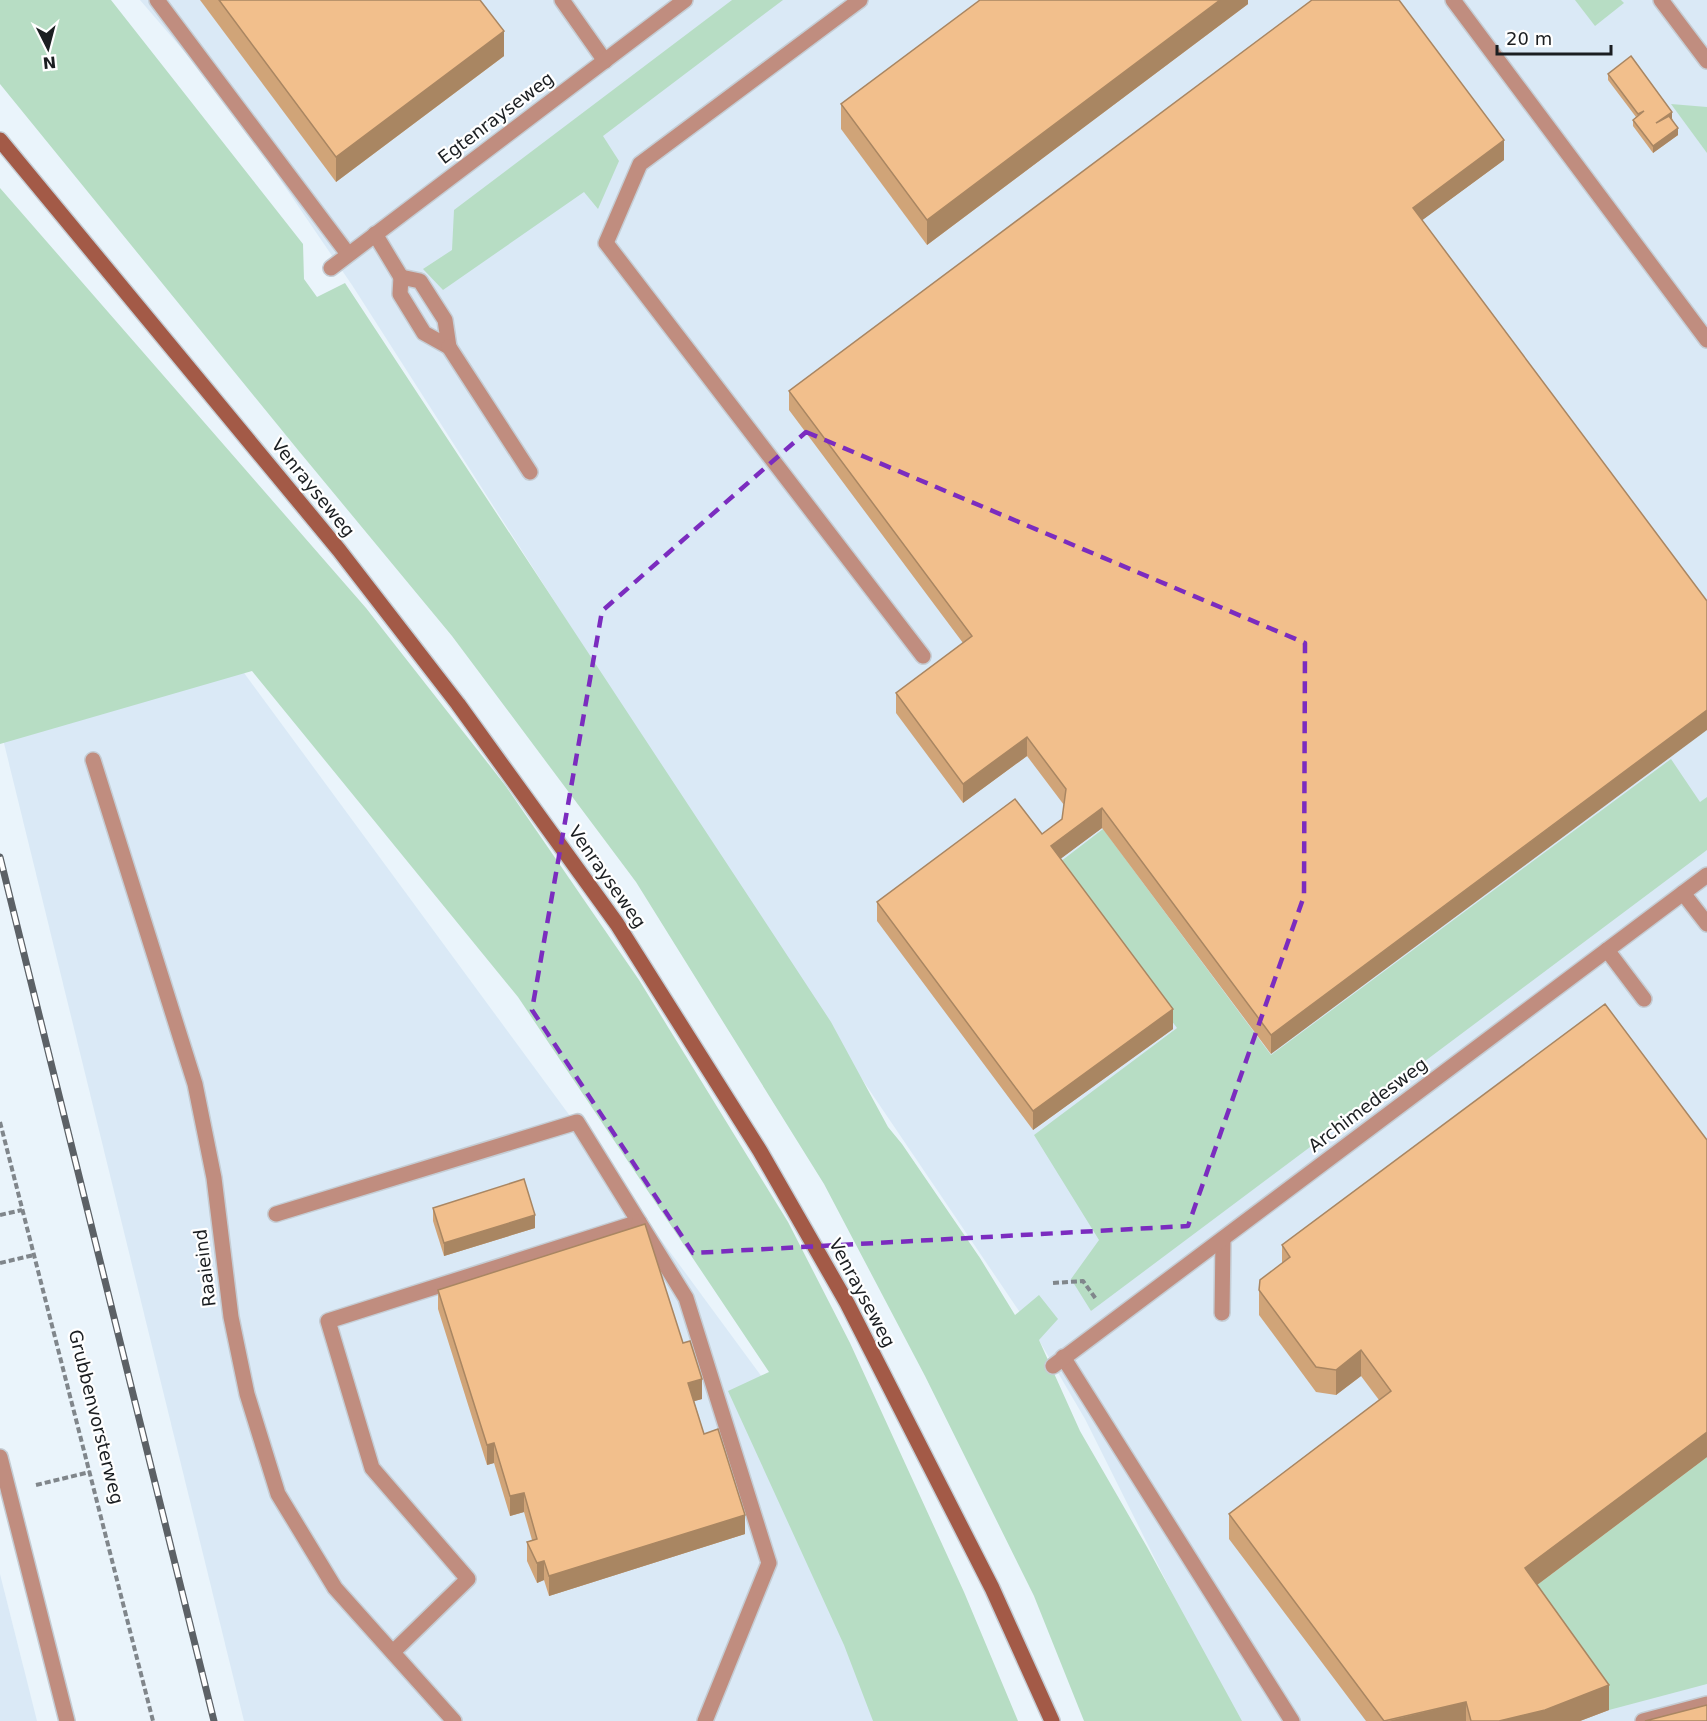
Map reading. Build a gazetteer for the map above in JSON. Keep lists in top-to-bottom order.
{
  "streets": {
    "main road": ["Venrayseweg"],
    "street": ["Egtenrayseweg", "Archimedesweg", "Raaieind"],
    "path": ["Grubbenvorsterweg"]
  },
  "scale_bar": "20 m",
  "north": "bottom"
}
